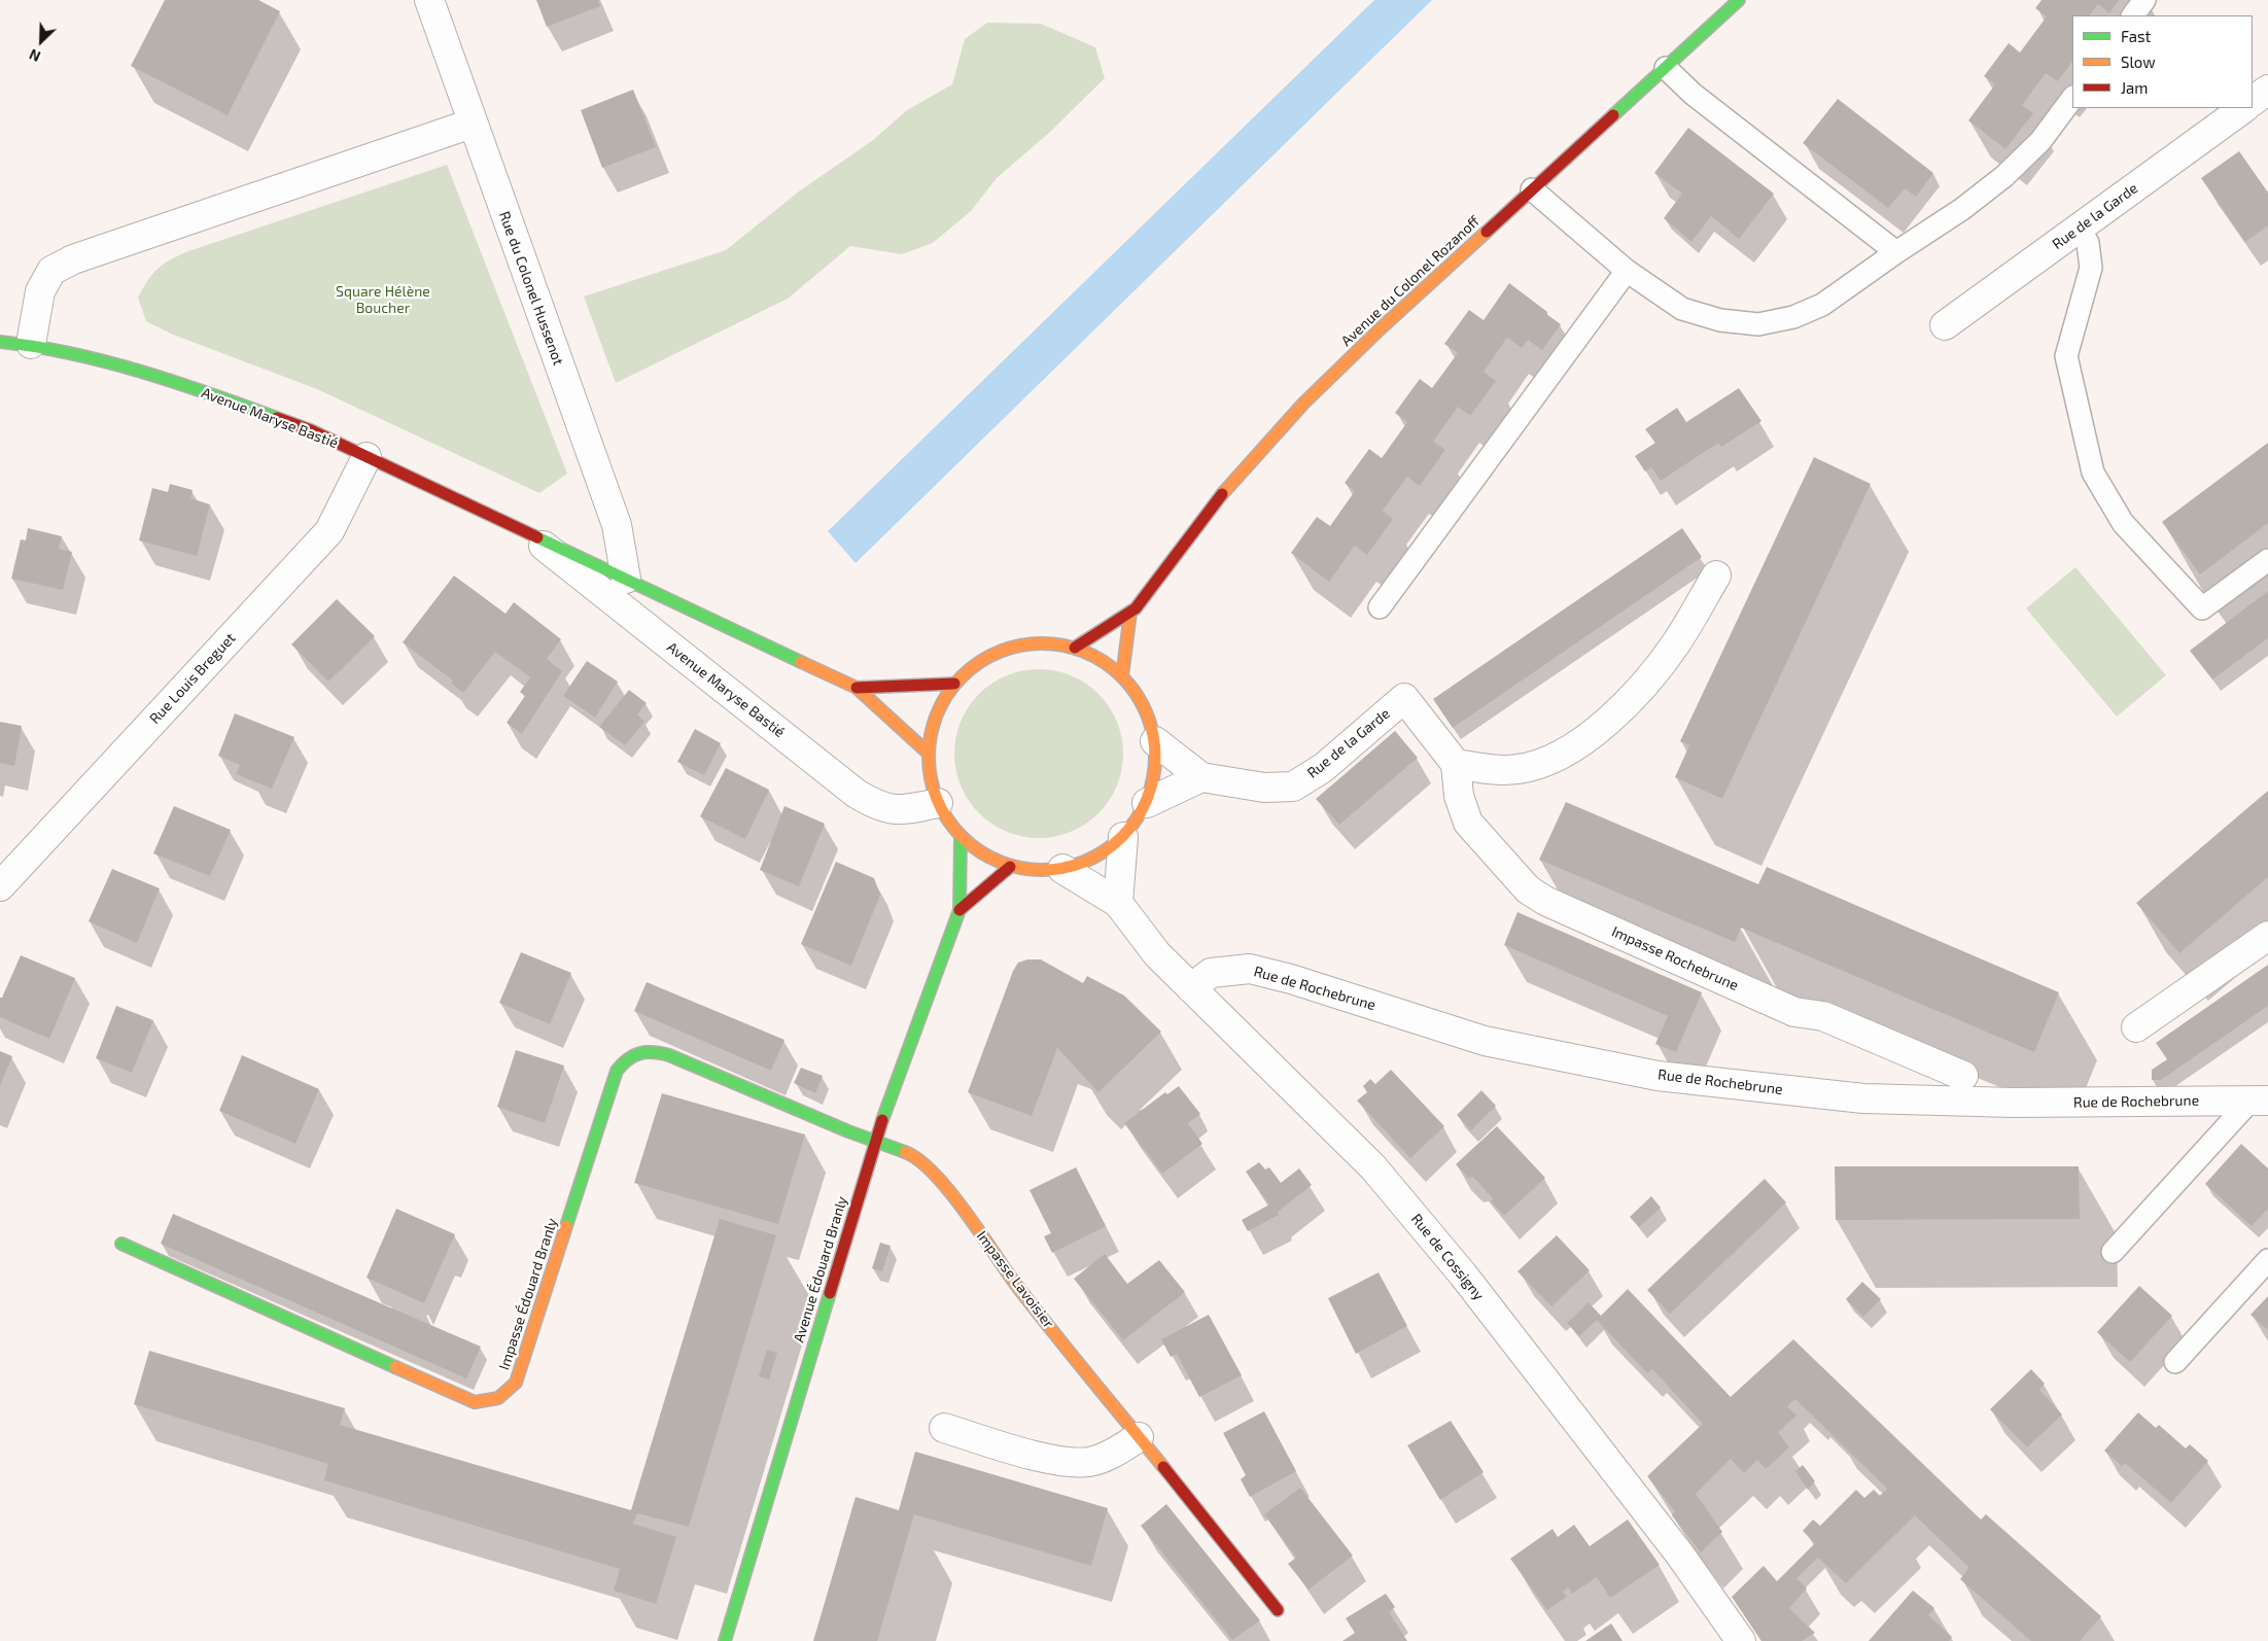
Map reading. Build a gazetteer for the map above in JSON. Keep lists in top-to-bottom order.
{
  "streets": {
    "street": [
      "Rue de la Garde",
      "Avenue du Colonel Rozanoff",
      "Rue du Colonel Hussenot",
      "Avenue Maryse Bastié",
      "Rue Louis Breguet",
      "Impasse Rochebrune",
      "Rue de Rochebrune",
      "Rue de Cossigny",
      "Avenue Édouard Branly",
      "Impasse Lavoisier",
      "Impasse Édouard Branly"
    ]
  },
  "crossings": [
    ["Rue de la Garde", "Impasse Rochebrune"],
    ["Rue du Colonel Hussenot", "Avenue Maryse Bastié"],
    ["Avenue Maryse Bastié", "Rue Louis Breguet"],
    ["Rue de Rochebrune", "Rue de Cossigny"],
    ["Avenue Édouard Branly", "Impasse Lavoisier"],
    ["Avenue Édouard Branly", "Impasse Édouard Branly"],
    ["Impasse Lavoisier", "Impasse Édouard Branly"]
  ],
  "parks": ["Square Hélène Boucher"],
  "legend": ["Fast", "Slow", "Jam"],
  "north": "bottom left"
}
